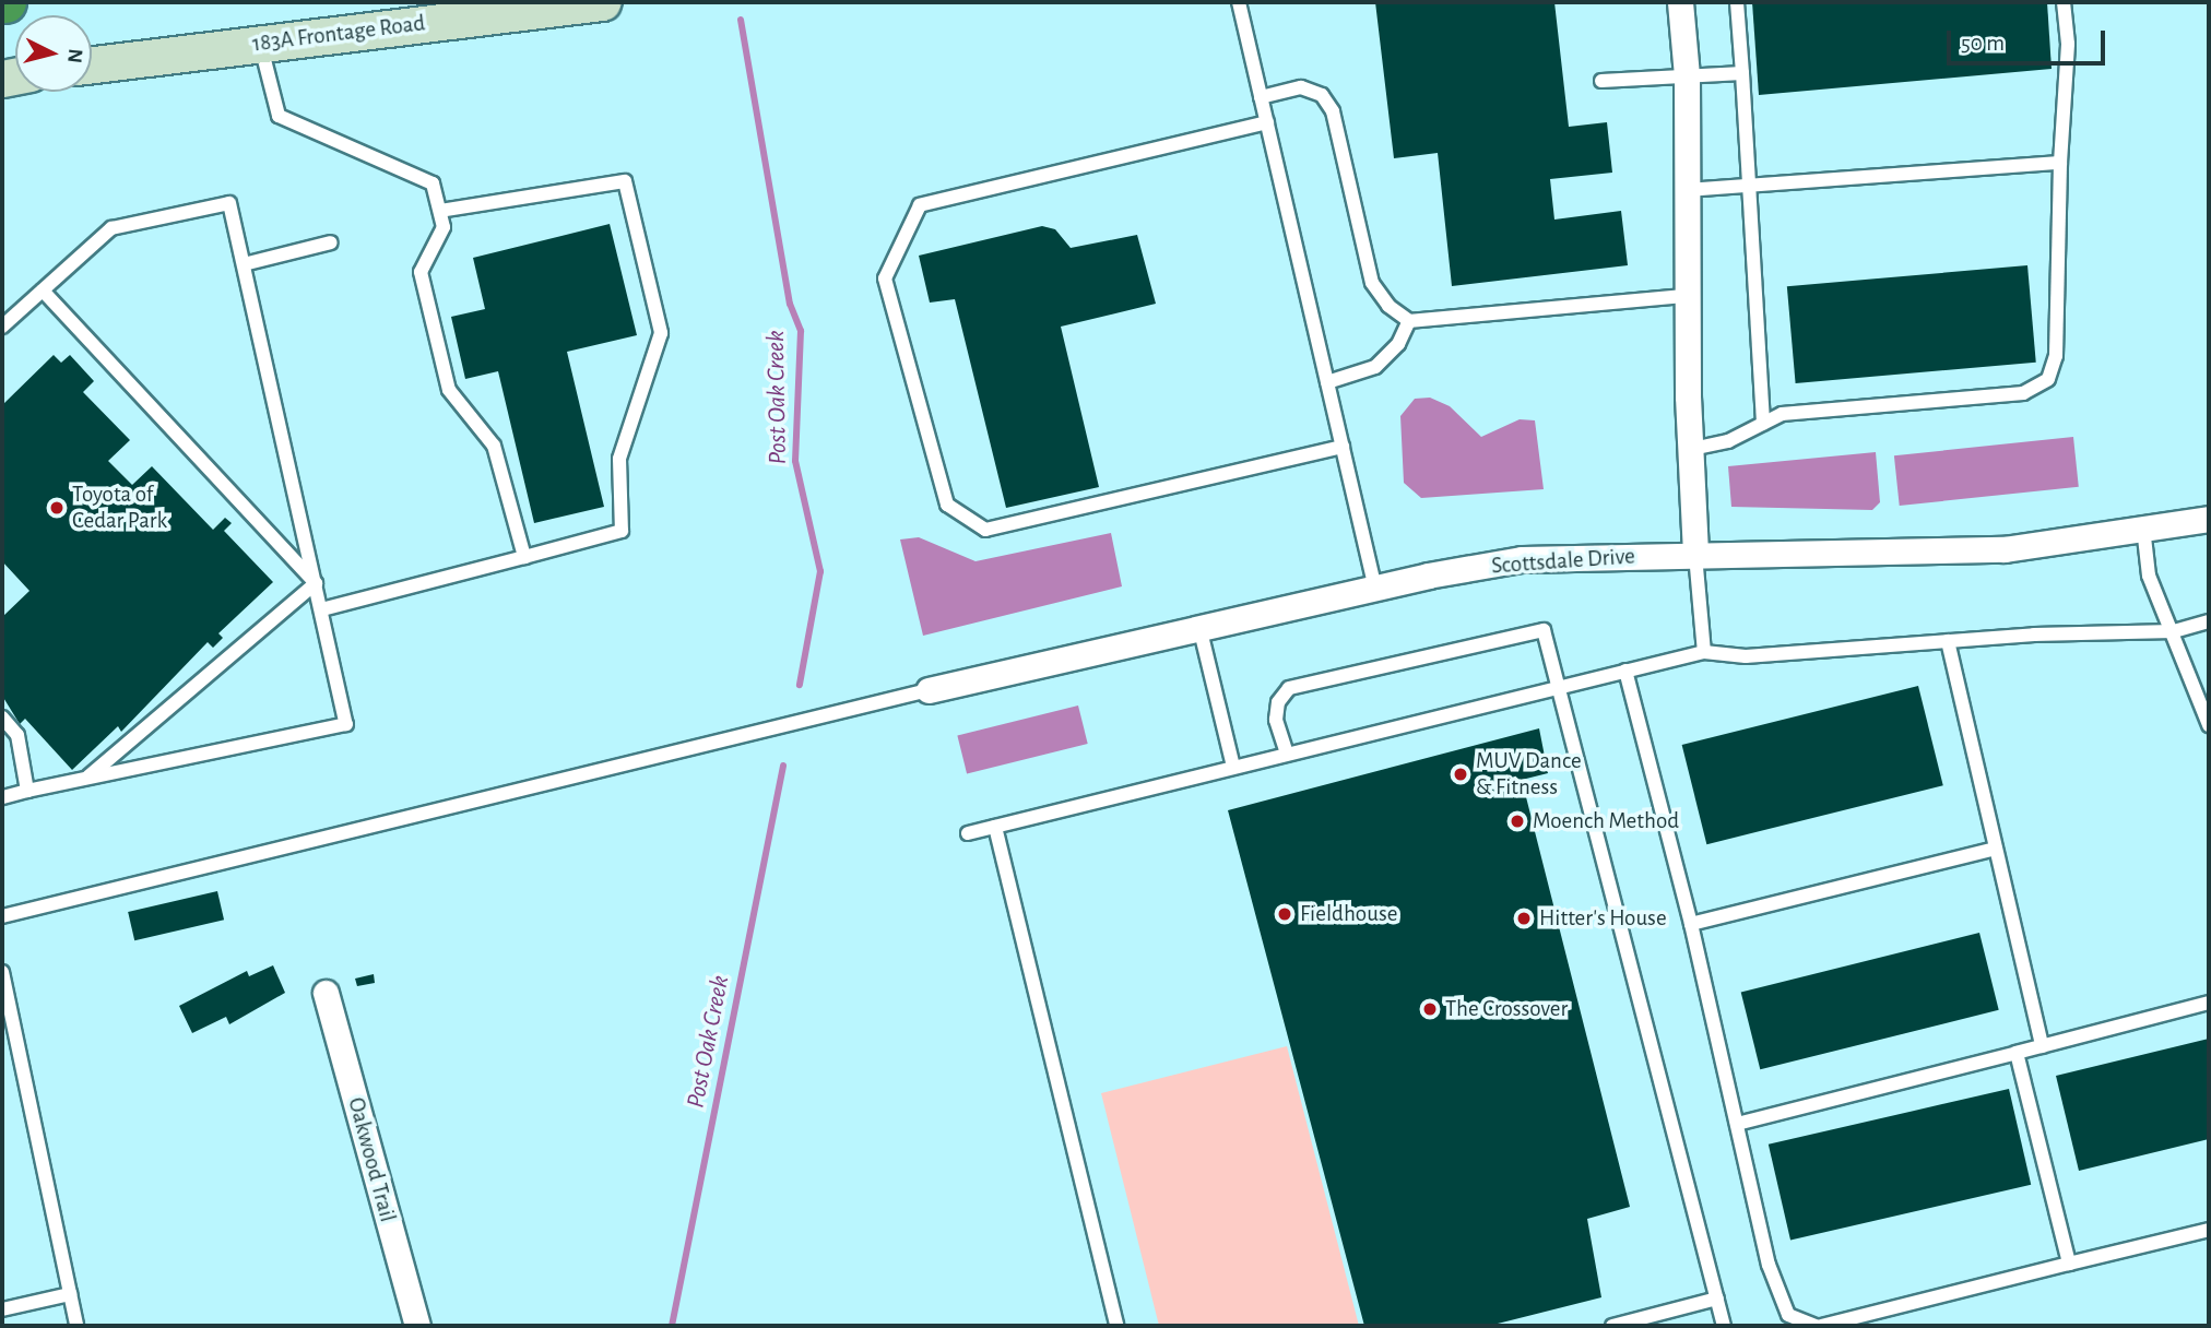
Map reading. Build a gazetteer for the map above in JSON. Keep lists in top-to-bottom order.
{
  "streets": {
    "main road": ["183A Frontage Road"],
    "street": ["Scottsdale Drive", "Oakwood Trail"]
  },
  "water": ["Post Oak Creek"],
  "places": [
    "Toyota of Cedar Park",
    "MUV Dance & Fitness",
    "Moench Method",
    "Fieldhouse",
    "Hitter's House",
    "The Crossover"
  ],
  "scale_bar": "50 m",
  "north": "right"
}
